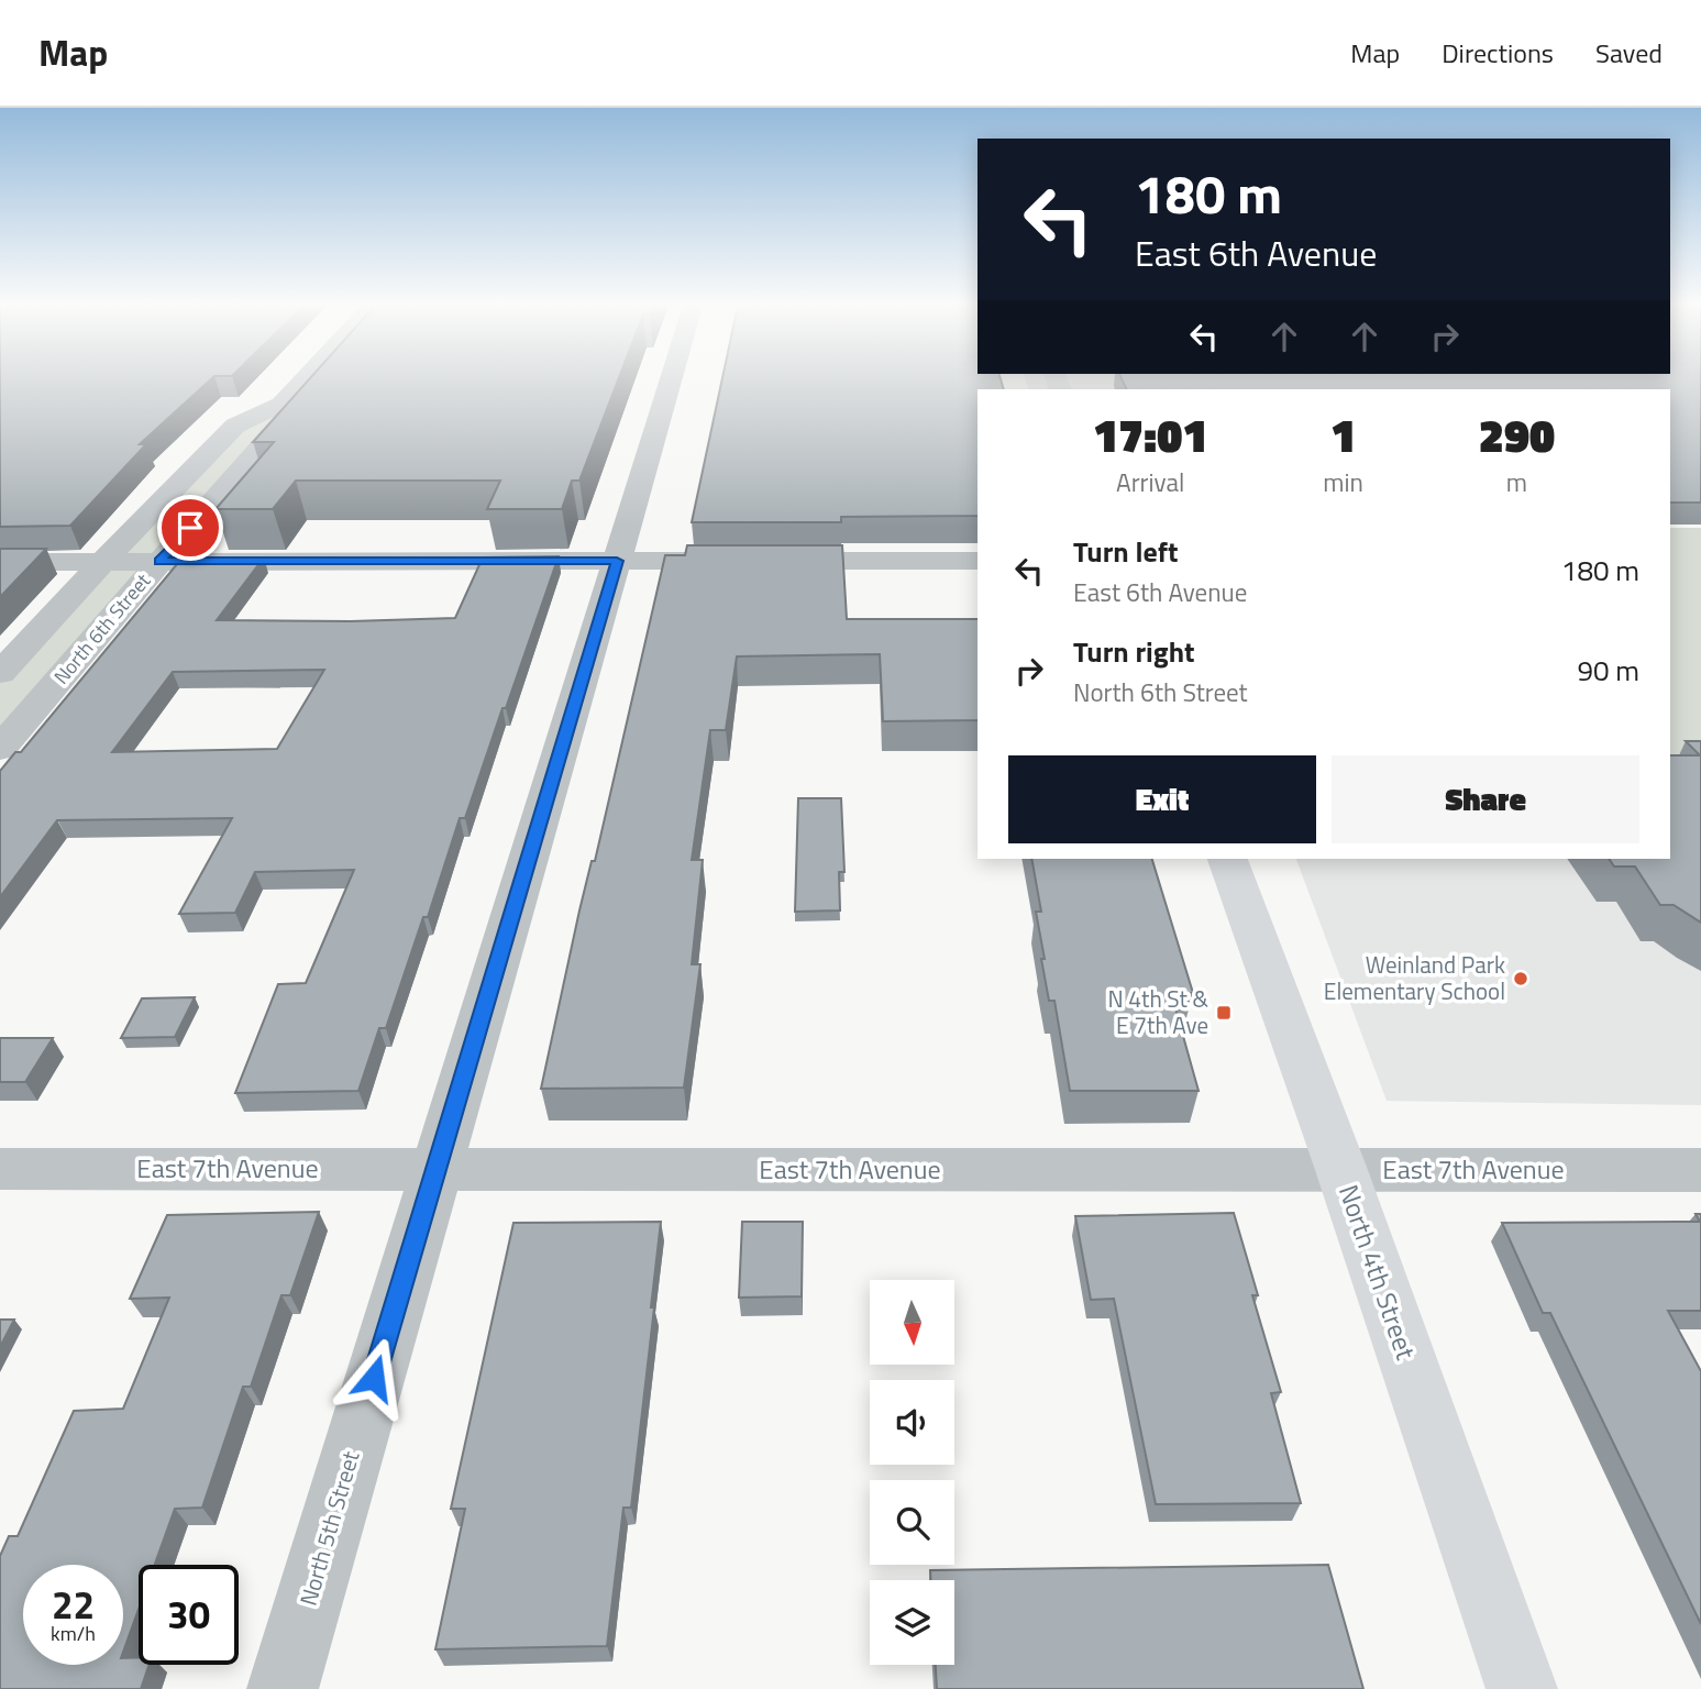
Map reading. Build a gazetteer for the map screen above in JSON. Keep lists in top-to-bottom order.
{
  "streets": {
    "main road": ["North 4th Street"],
    "street": ["North 6th Street", "East 7th Avenue", "North 5th Street"]
  },
  "crossings": [
    ["East 7th Avenue", "North 4th Street"],
    ["East 7th Avenue", "North 5th Street"]
  ],
  "places": {
    "other": ["Weinland Park Elementary School"],
    "transit": ["N 4th St & E 7th Ave"]
  },
  "north": "bottom",
  "page": {
    "header": "Map",
    "nav": ["Map", "Directions", "Saved"],
    "turn": ["180 m", "East 6th Avenue"],
    "eta": [
      "17:01",
      "Arrival",
      "1",
      "min",
      "290",
      "m"
    ],
    "list": [
      {
        "name": "Turn left",
        "note": "East 6th Avenue",
        "value": "180 m"
      },
      {
        "name": "Turn right",
        "note": "North 6th Street",
        "value": "90 m"
      }
    ],
    "buttons": ["Exit", "Share"],
    "speed": "22 km/h",
    "limit": "30"
  }
}
